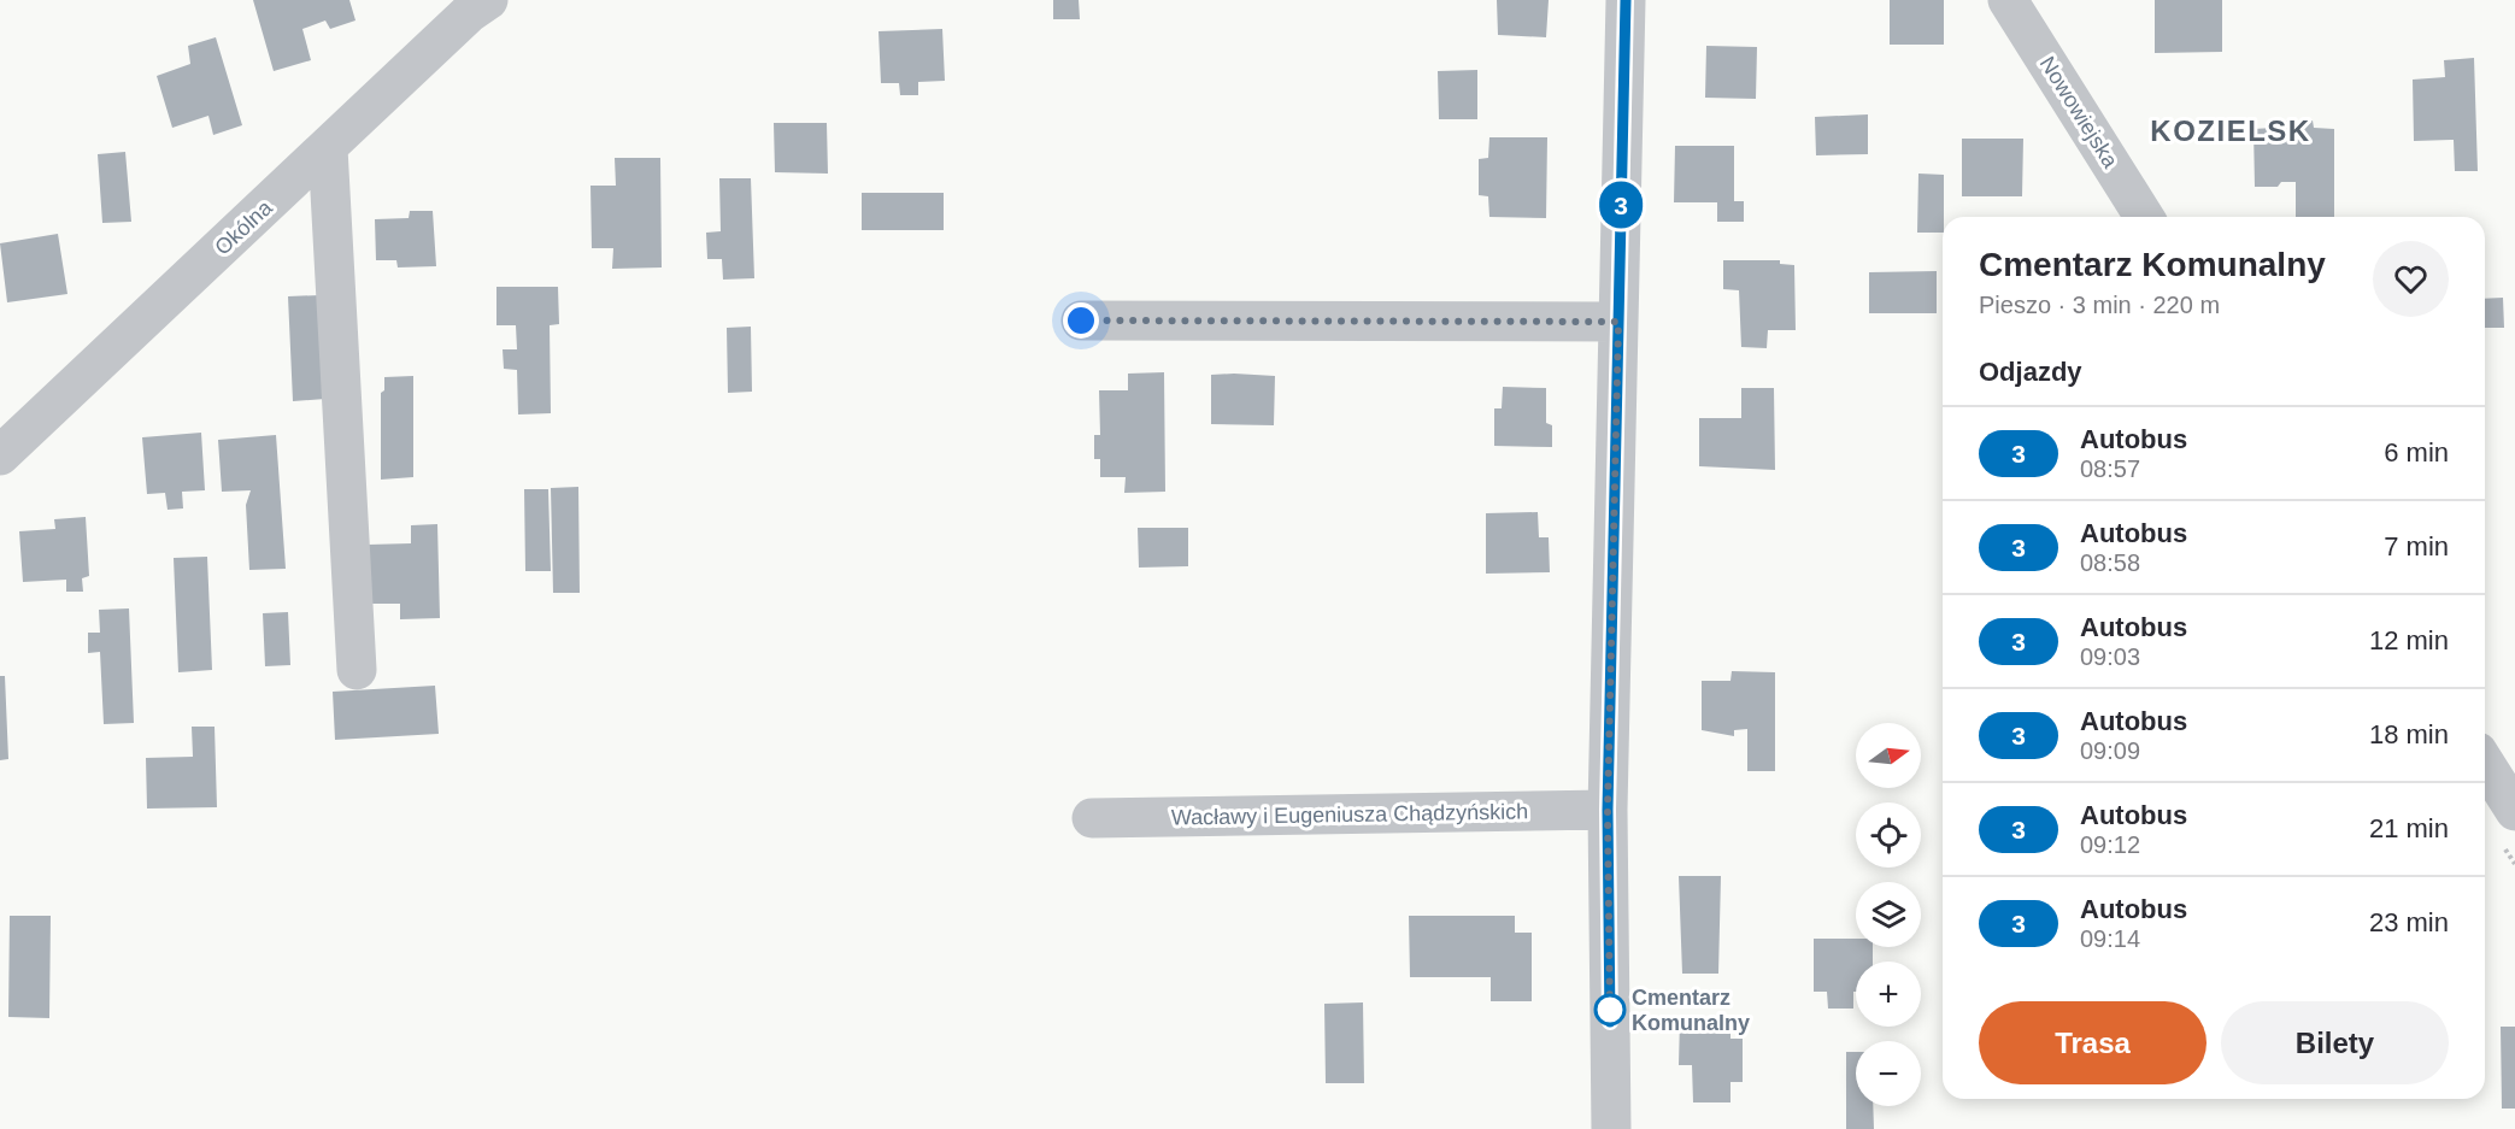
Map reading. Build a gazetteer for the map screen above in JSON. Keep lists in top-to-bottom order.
{
  "streets": {
    "street": ["Nowowiejska", "Okólna", "Wacławy i Eugeniusza Chądzyńskich"]
  },
  "districts": ["KOZIELSK"],
  "places": ["Cmentarz Komunalny"],
  "lines": ["bus line 3"],
  "north": "right",
  "page": {
    "on_map": "3",
    "heading": [
      ["Cmentarz Komunalny", "Pieszo · 3 min · 220 m"],
      "Odjazdy"
    ],
    "list": [
      {
        "mark": "3",
        "name": "Autobus",
        "note": "08:57",
        "value": "6 min"
      },
      {
        "mark": "3",
        "name": "Autobus",
        "note": "08:58",
        "value": "7 min"
      },
      {
        "mark": "3",
        "name": "Autobus",
        "note": "09:03",
        "value": "12 min"
      },
      {
        "mark": "3",
        "name": "Autobus",
        "note": "09:09",
        "value": "18 min"
      },
      {
        "mark": "3",
        "name": "Autobus",
        "note": "09:12",
        "value": "21 min"
      },
      {
        "mark": "3",
        "name": "Autobus",
        "note": "09:14",
        "value": "23 min"
      }
    ],
    "map_buttons": ["+", "−"],
    "buttons": ["Trasa", "Bilety"]
  }
}
